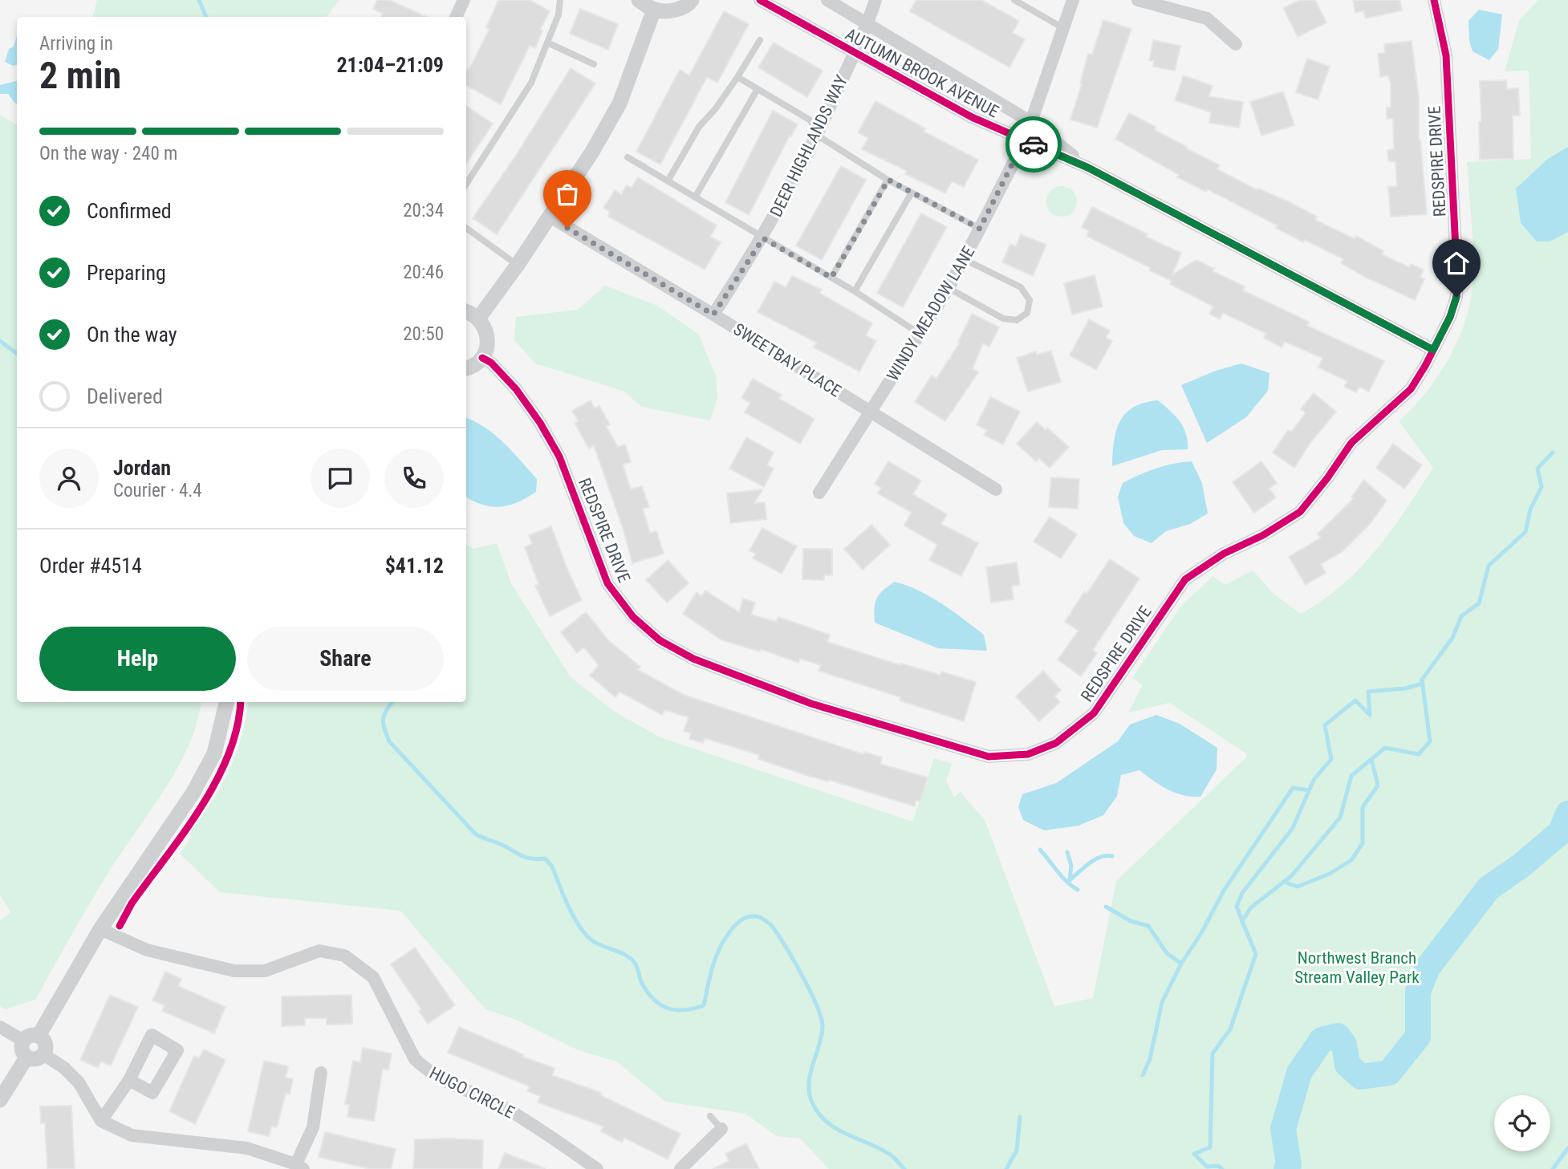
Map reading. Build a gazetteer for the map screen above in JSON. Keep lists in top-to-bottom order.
{
  "streets": {
    "street": [
      "AUTUMN BROOK AVENUE",
      "DEER HIGHLANDS WAY",
      "REDSPIRE DRIVE",
      "WINDY MEADOW LANE",
      "SWEETBAY PLACE",
      "HUGO CIRCLE"
    ]
  },
  "crossings": [
    ["AUTUMN BROOK AVENUE", "DEER HIGHLANDS WAY"],
    ["AUTUMN BROOK AVENUE", "REDSPIRE DRIVE"],
    ["AUTUMN BROOK AVENUE", "WINDY MEADOW LANE"],
    ["DEER HIGHLANDS WAY", "SWEETBAY PLACE"],
    ["WINDY MEADOW LANE", "SWEETBAY PLACE"]
  ],
  "parks": ["Northwest Branch Stream Valley Park"],
  "page": {
    "heading": ["2 min", "Arriving in", "21:04–21:09"],
    "panel": [
      "Jordan",
      "Courier · 4.4",
      "Order #4514",
      "$41.12"
    ],
    "bar": "On the way · 240 m",
    "list": [
      ["Confirmed", "20:34"],
      ["Preparing", "20:46"],
      ["On the way", "20:50"],
      "Delivered"
    ],
    "buttons": ["Help", "Share"]
  }
}
